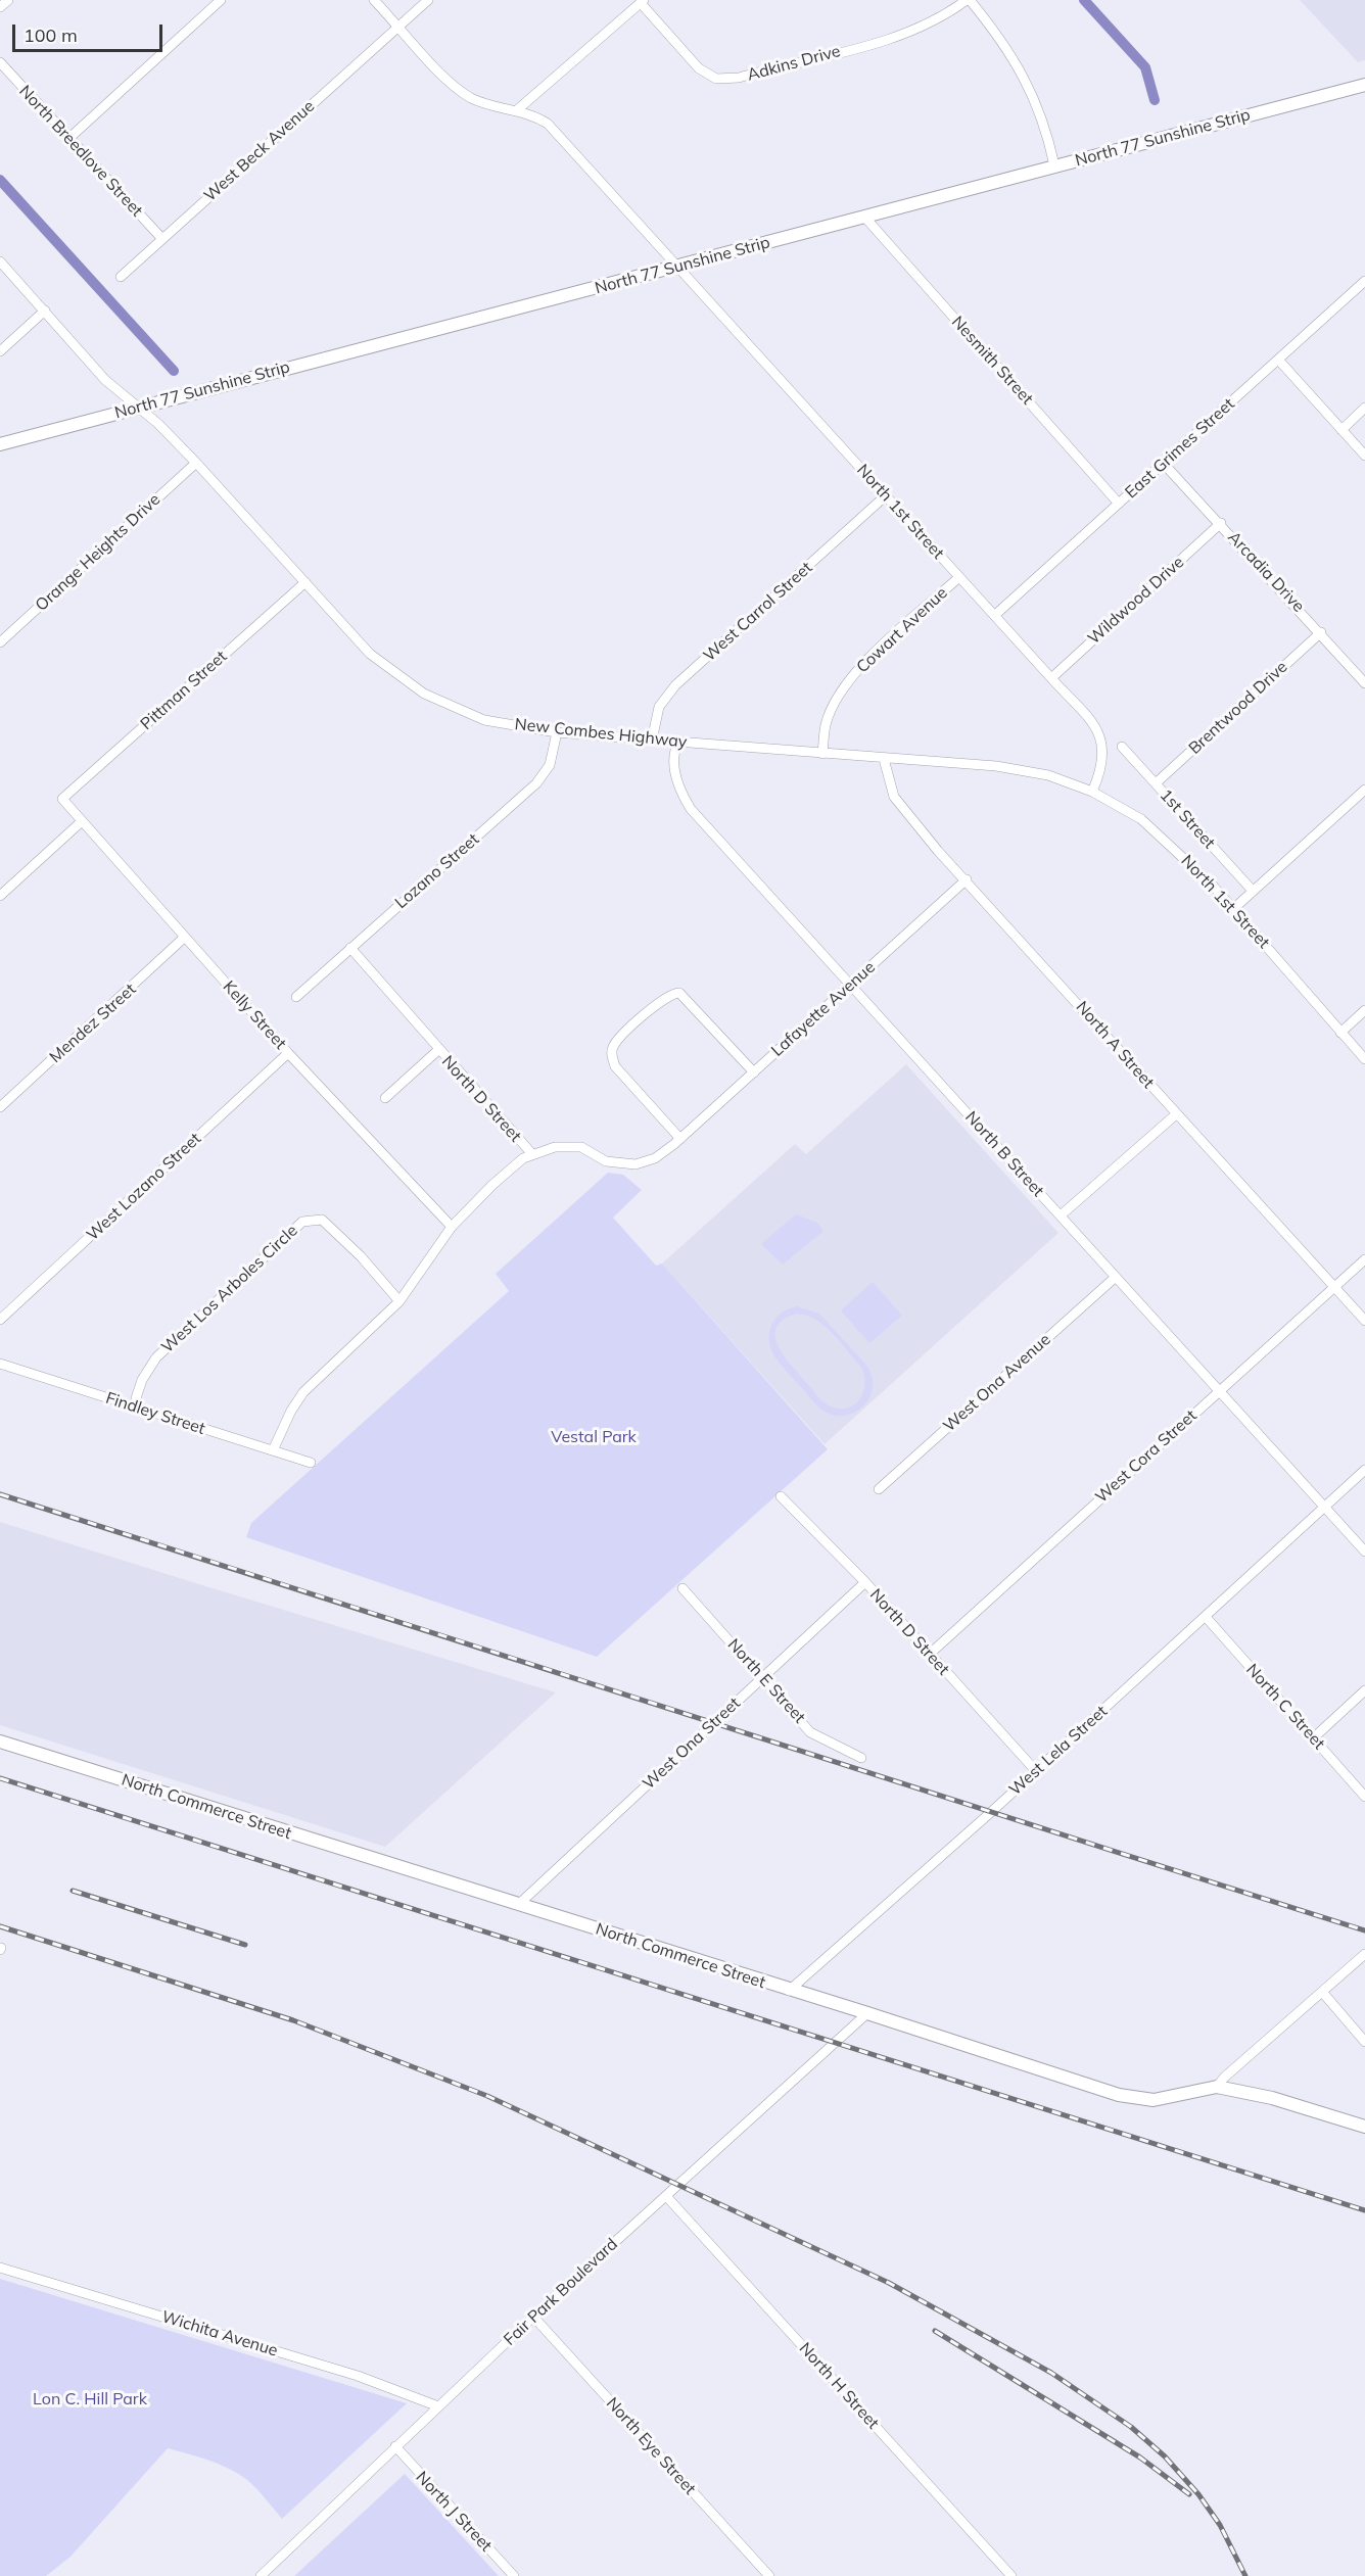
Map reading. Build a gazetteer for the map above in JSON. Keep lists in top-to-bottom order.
{
  "streets": {
    "main road": ["North 77 Sunshine Strip", "North Commerce Street"],
    "street": [
      "Adkins Drive",
      "North Breedlove Street",
      "West Beck Avenue",
      "Nesmith Street",
      "East Grimes Street",
      "North 1st Street",
      "Orange Heights Drive",
      "Arcadia Drive",
      "Wildwood Drive",
      "West Carrol Street",
      "Cowart Avenue",
      "Pittman Street",
      "Brentwood Drive",
      "New Combes Highway",
      "1st Street",
      "Lozano Street",
      "Lafayette Avenue",
      "Kelly Street",
      "Mendez Street",
      "North A Street",
      "North D Street",
      "North B Street",
      "West Lozano Street",
      "West Los Arboles Circle",
      "West Ona Avenue",
      "Findley Street",
      "West Cora Street",
      "North E Street",
      "North C Street",
      "West Ona Street",
      "West Lela Street",
      "Fair Park Boulevard",
      "Wichita Avenue",
      "North H Street",
      "North Eye Street",
      "North J Street"
    ]
  },
  "crossings": [
    ["North 77 Sunshine Strip", "Nesmith Street"],
    ["North 77 Sunshine Strip", "North 1st Street"],
    ["North 77 Sunshine Strip", "New Combes Highway"],
    ["North Breedlove Street", "West Beck Avenue"],
    ["West Beck Avenue", "North 1st Street"],
    ["Nesmith Street", "East Grimes Street"],
    ["East Grimes Street", "North 1st Street"],
    ["East Grimes Street", "Arcadia Drive"],
    ["North 1st Street", "Wildwood Drive"],
    ["North 1st Street", "West Carrol Street"],
    ["North 1st Street", "Cowart Avenue"],
    ["North 1st Street", "New Combes Highway"],
    ["Orange Heights Drive", "New Combes Highway"],
    ["Arcadia Drive", "Wildwood Drive"],
    ["Arcadia Drive", "Brentwood Drive"],
    ["West Carrol Street", "New Combes Highway"],
    ["Cowart Avenue", "New Combes Highway"],
    ["Pittman Street", "New Combes Highway"],
    ["Pittman Street", "Kelly Street"],
    ["Brentwood Drive", "1st Street"],
    ["New Combes Highway", "Lozano Street"],
    ["New Combes Highway", "North A Street"],
    ["New Combes Highway", "North B Street"],
    ["Lozano Street", "North D Street"],
    ["Lafayette Avenue", "North A Street"],
    ["Lafayette Avenue", "North D Street"],
    ["Lafayette Avenue", "North B Street"],
    ["Kelly Street", "Mendez Street"],
    ["Kelly Street", "West Lozano Street"],
    ["North A Street", "West Cora Street"],
    ["North D Street", "West Cora Street"],
    ["North D Street", "West Ona Street"],
    ["North D Street", "West Lela Street"],
    ["North B Street", "West Ona Avenue"],
    ["North B Street", "West Cora Street"],
    ["North B Street", "West Lela Street"],
    ["West Los Arboles Circle", "Findley Street"],
    ["North E Street", "West Ona Street"],
    ["North C Street", "West Lela Street"],
    ["West Ona Street", "North Commerce Street"],
    ["West Lela Street", "North Commerce Street"],
    ["North Commerce Street", "Fair Park Boulevard"],
    ["Fair Park Boulevard", "Wichita Avenue"],
    ["Fair Park Boulevard", "North H Street"],
    ["Fair Park Boulevard", "North Eye Street"],
    ["Fair Park Boulevard", "North J Street"]
  ],
  "parks": ["Vestal Park", "Lon C. Hill Park"],
  "scale_bar": "100 m"
}
